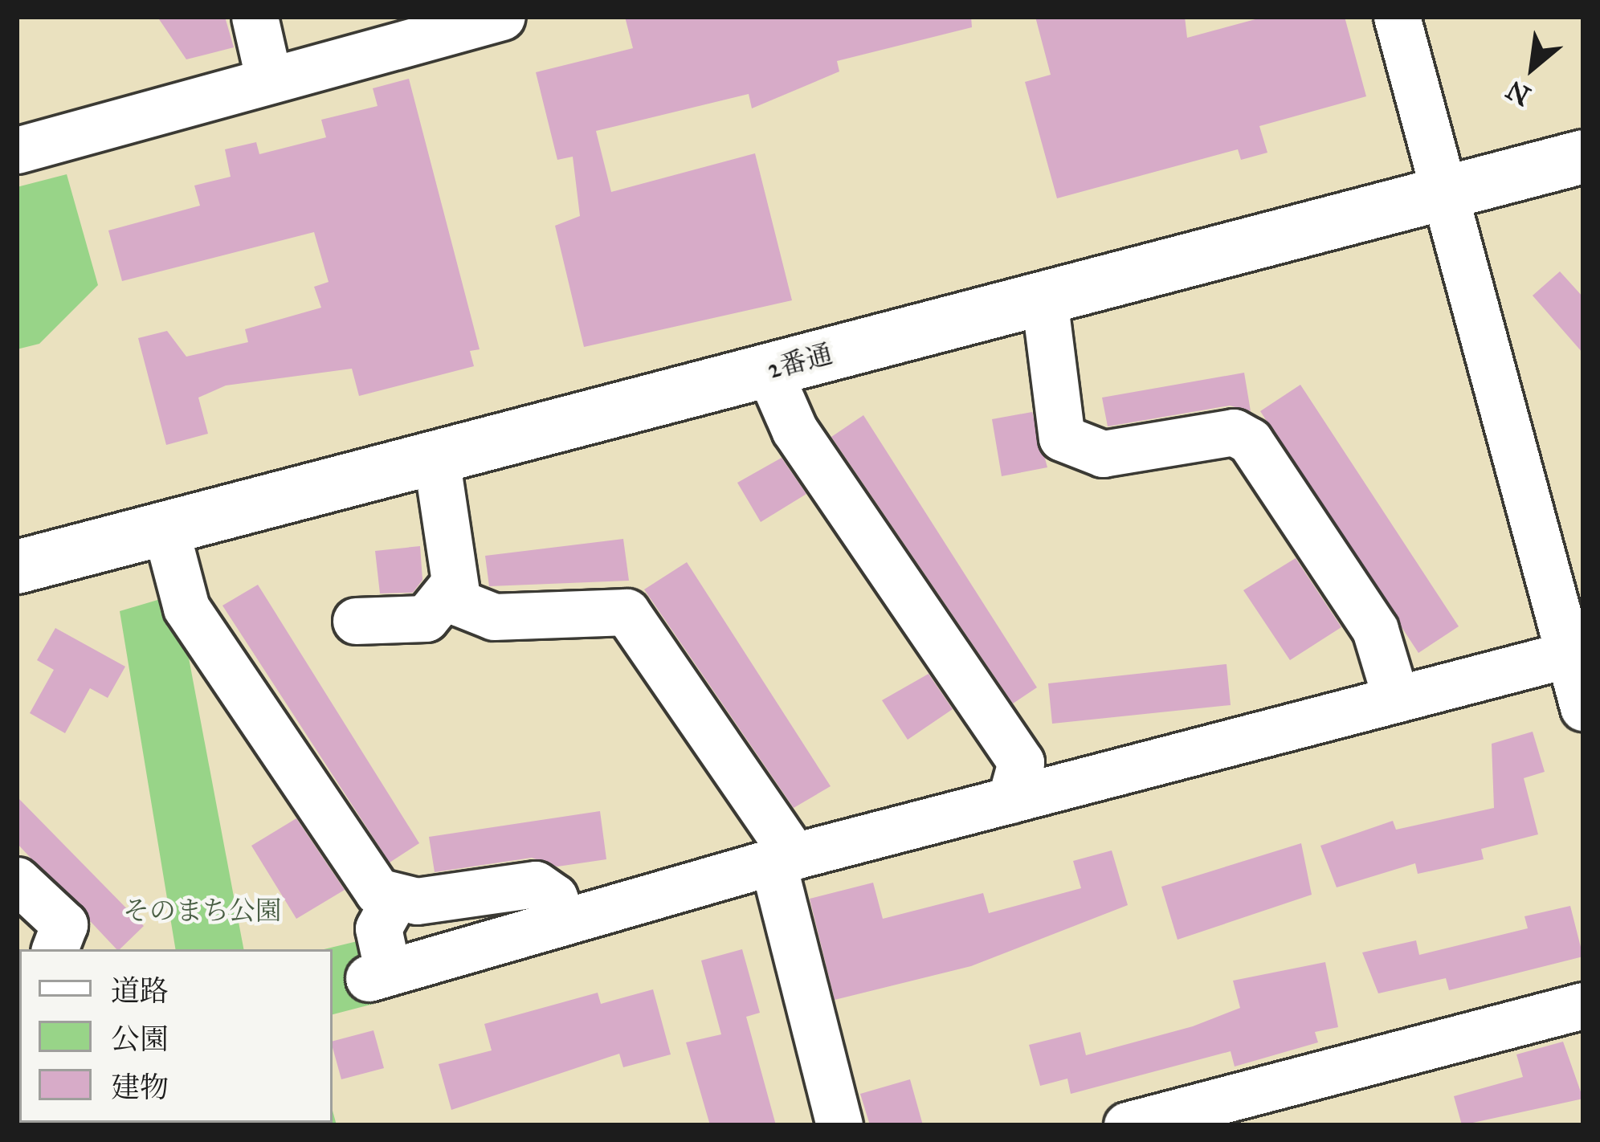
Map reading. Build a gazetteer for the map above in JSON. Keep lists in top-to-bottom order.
{
  "streets": {
    "main road": ["2番通"]
  },
  "parks": ["そのまち公園"],
  "legend": ["道路", "公園", "建物"],
  "north": "bottom left"
}
